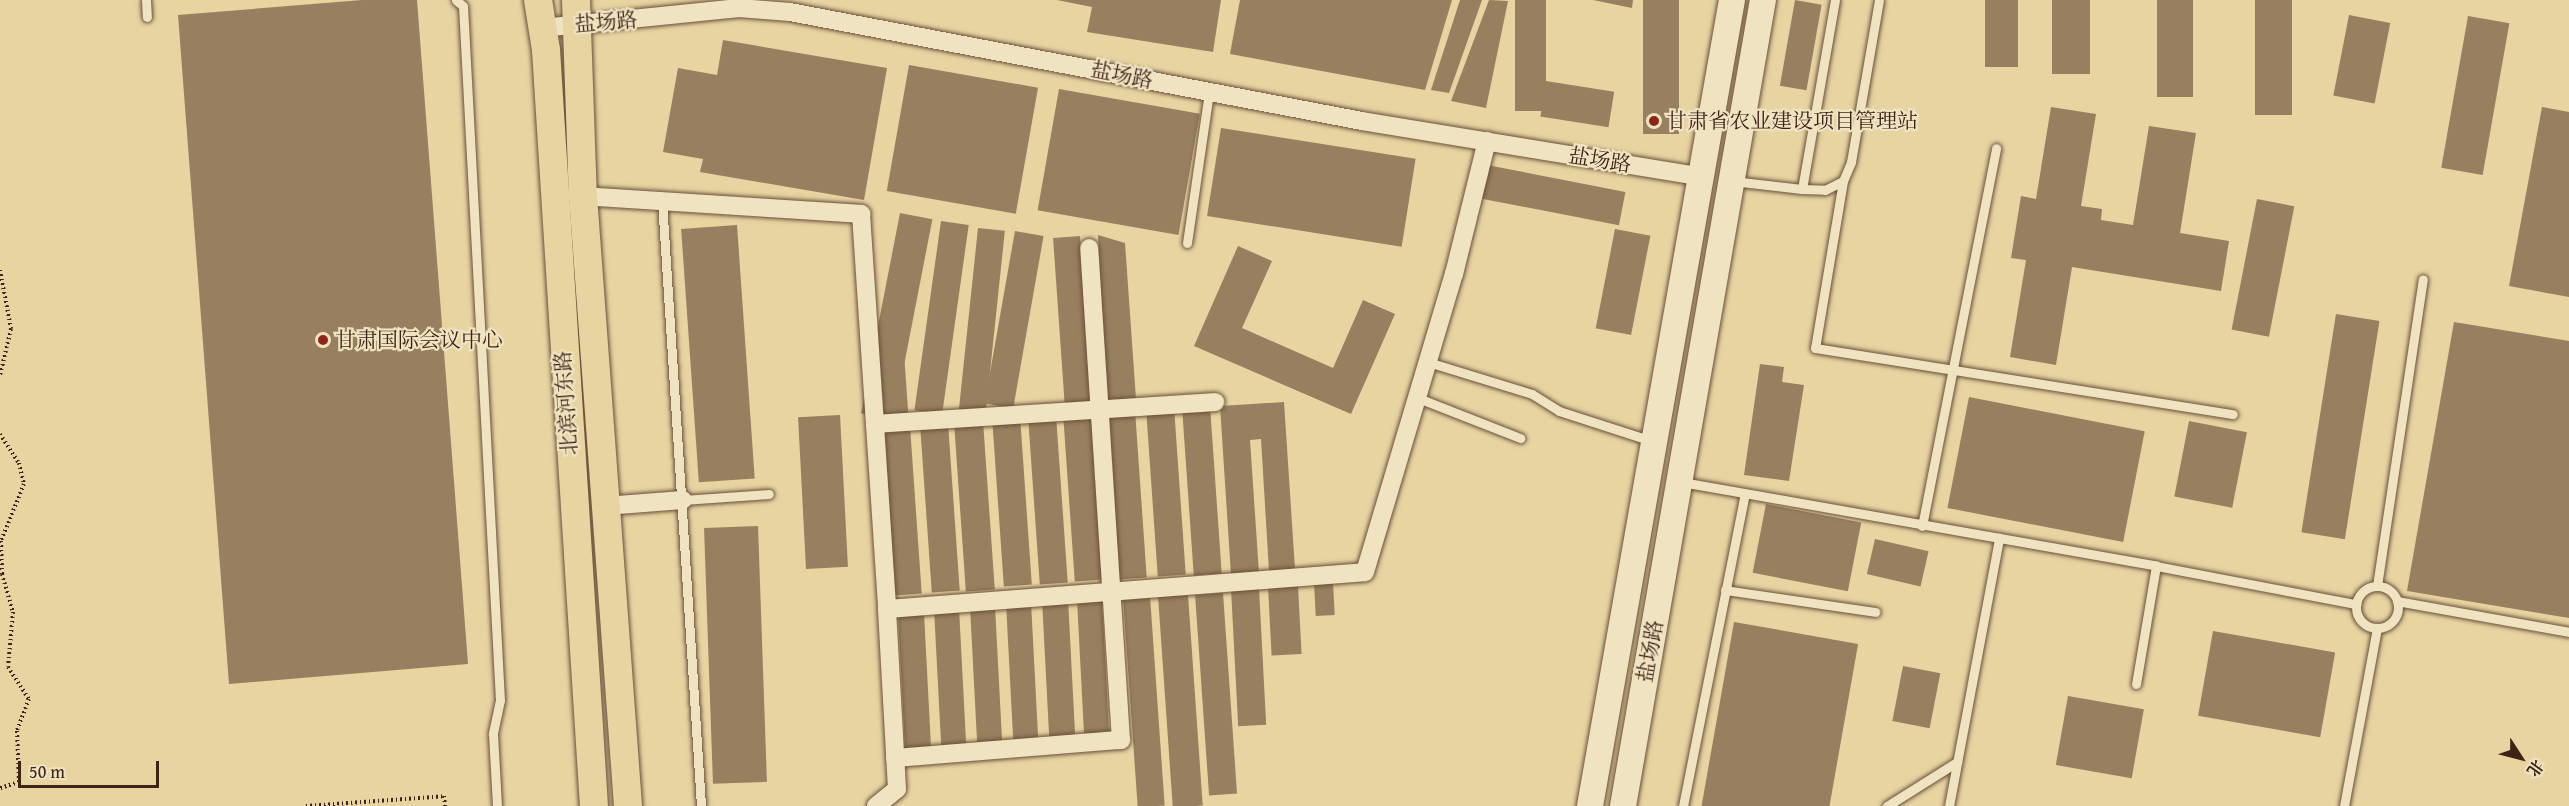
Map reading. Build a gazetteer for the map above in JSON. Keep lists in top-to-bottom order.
{
  "streets": {
    "main road": ["盐场路", "北滨河东路"]
  },
  "crossings": [
    ["盐场路", "北滨河东路"]
  ],
  "places": ["甘肃省农业建设项目管理站", "甘肃国际会议中心"],
  "scale_bar": "50 m",
  "north": "bottom right"
}
